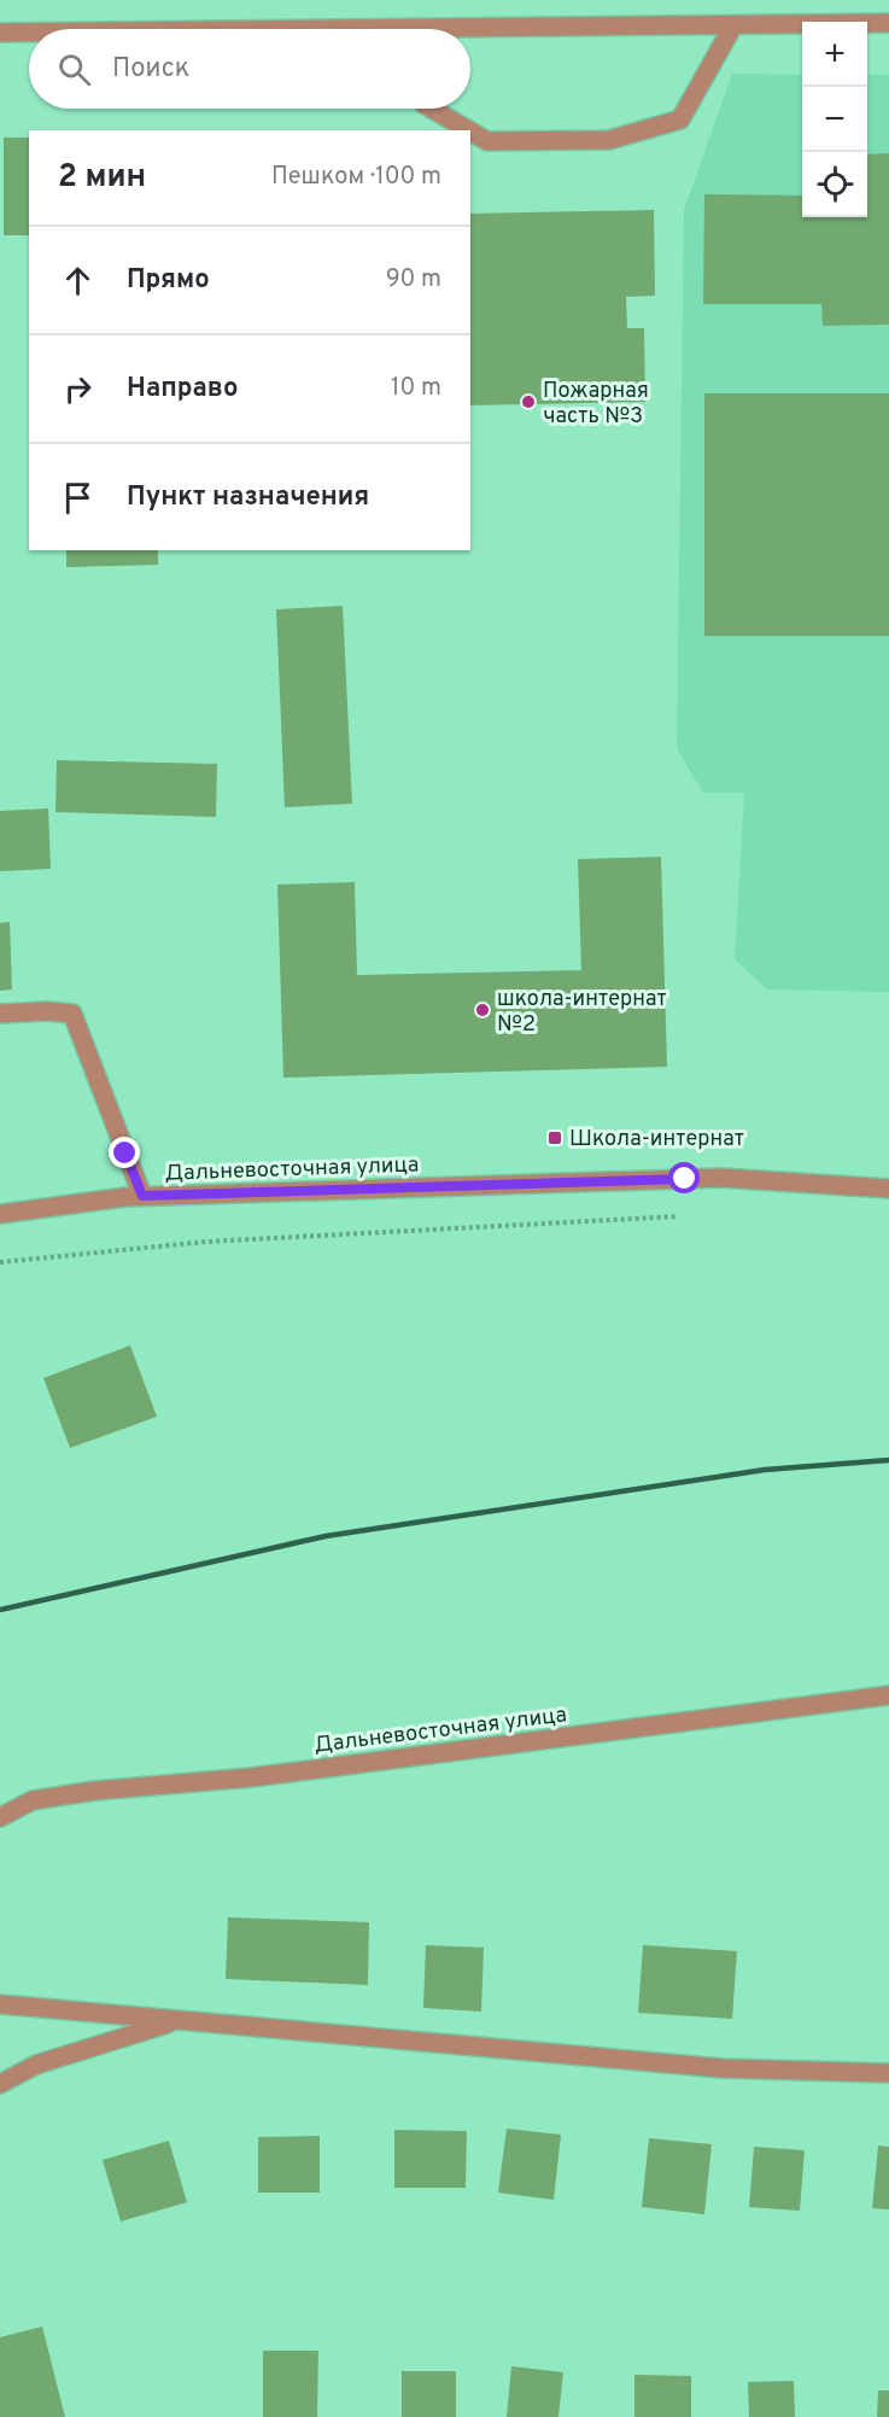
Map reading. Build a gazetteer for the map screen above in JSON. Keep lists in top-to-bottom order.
{
  "streets": {
    "street": ["Дальневосточная улица"]
  },
  "places": {
    "other": ["Пожарная часть №3", "школа-интернат №2"],
    "transit": ["Школа-интернат"]
  },
  "page": {
    "map_buttons": ["+", "−"],
    "search": "Поиск",
    "heading": ["2 мин", "Пешком · 100 m"],
    "list": [
      ["Прямо", "90 m"],
      ["Направо", "10 m"],
      "Пункт назначения"
    ]
  }
}
